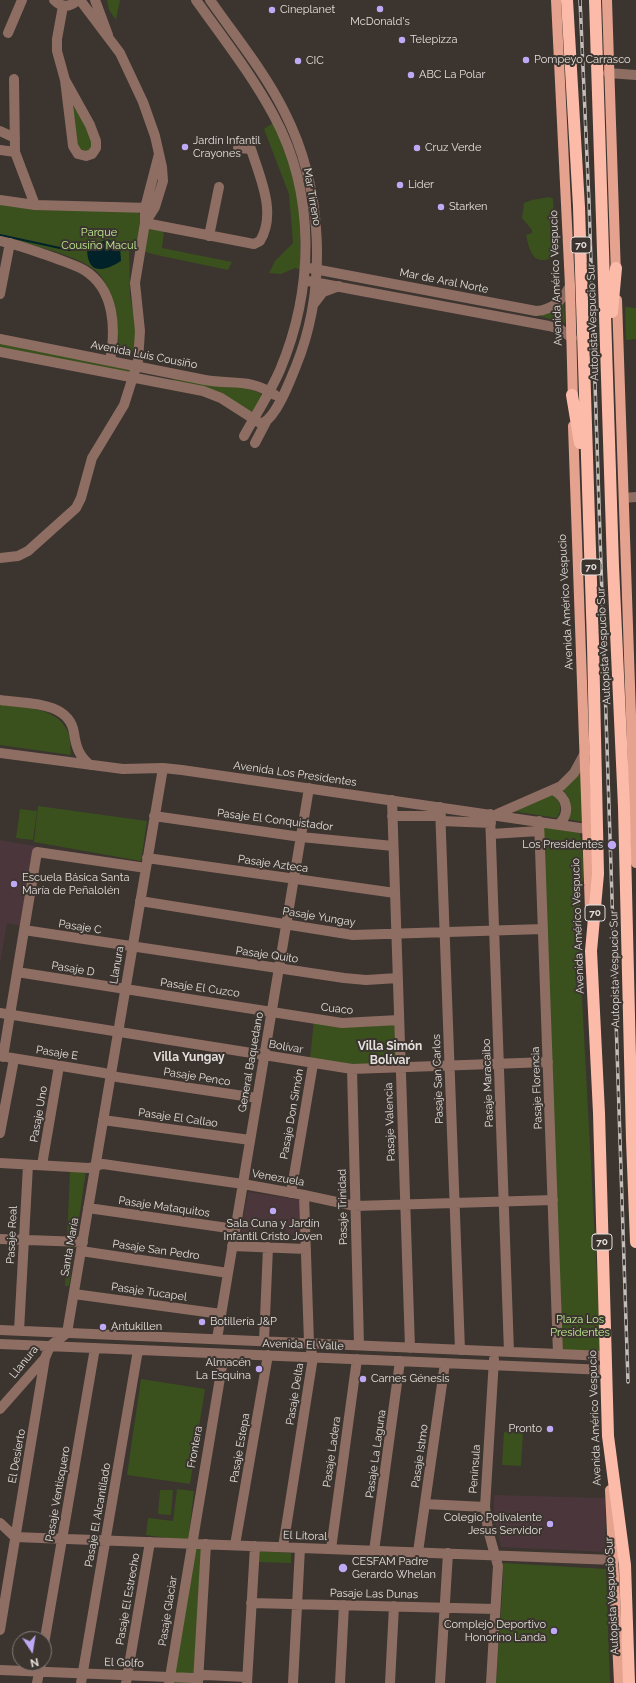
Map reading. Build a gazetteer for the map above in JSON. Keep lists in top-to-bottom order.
{
  "streets": {
    "highway": ["70", "Avenida Américo Vespucio", "Autopista Vespucio Sur"],
    "street": [
      "Mar Tirreno",
      "Mar de Aral Norte",
      "Avenida Luis Cousiño",
      "Avenida Los Presidentes",
      "Pasaje El Conquistador",
      "Pasaje Azteca",
      "Pasaje Yungay",
      "Pasaje C",
      "Pasaje Quito",
      "Llanura",
      "Pasaje D",
      "Pasaje El Cuzco",
      "Cuaco",
      "Bolívar",
      "Pasaje E",
      "General Baquedano",
      "Pasaje Penco",
      "Pasaje San Carlos",
      "Pasaje Maracaibo",
      "Pasaje Florencia",
      "Pasaje Uno",
      "Pasaje Don Simón",
      "Pasaje El Callao",
      "Pasaje Valencia",
      "Venezuela",
      "Pasaje Mataquitos",
      "Pasaje Trinidad",
      "Pasaje Real",
      "Santa María",
      "Pasaje San Pedro",
      "Pasaje Tucapel",
      "Avenida El Valle",
      "Pasaje Delta",
      "Frontera",
      "Pasaje Estepa",
      "Pasaje Ladera",
      "Pasaje La Laguna",
      "El Desierto",
      "Pasaje Istmo",
      "Península",
      "Pasaje Ventisquero",
      "Pasaje El Alcantilado",
      "El Litoral",
      "Pasaje Las Dunas",
      "Pasaje El Estrecho",
      "Pasaje Glaciar",
      "El Golfo"
    ]
  },
  "crossings": [
    ["Mar Tirreno", "Mar de Aral Norte"],
    ["Mar Tirreno", "Avenida Luis Cousiño"],
    ["Avenida Américo Vespucio", "Mar de Aral Norte"],
    ["Avenida Américo Vespucio", "Autopista Vespucio Sur"],
    ["Avenida Américo Vespucio", "Avenida Los Presidentes"],
    ["Avenida Américo Vespucio", "Avenida El Valle"],
    ["Avenida Américo Vespucio", "El Litoral"],
    ["Avenida Los Presidentes", "Llanura"],
    ["Avenida Los Presidentes", "General Baquedano"],
    ["Avenida Los Presidentes", "Pasaje San Carlos"],
    ["Avenida Los Presidentes", "Pasaje Maracaibo"],
    ["Avenida Los Presidentes", "Pasaje Florencia"],
    ["Avenida Los Presidentes", "Pasaje Valencia"],
    ["Pasaje El Conquistador", "Llanura"],
    ["Pasaje El Conquistador", "General Baquedano"],
    ["Pasaje El Conquistador", "Pasaje Valencia"],
    ["Pasaje Azteca", "Pasaje C"],
    ["Pasaje Azteca", "Llanura"],
    ["Pasaje Azteca", "General Baquedano"],
    ["Pasaje Azteca", "Pasaje Valencia"],
    ["Pasaje Yungay", "Llanura"],
    ["Pasaje Yungay", "General Baquedano"],
    ["Pasaje Yungay", "Pasaje San Carlos"],
    ["Pasaje Yungay", "Pasaje Maracaibo"],
    ["Pasaje Yungay", "Pasaje Florencia"],
    ["Pasaje Yungay", "Pasaje Valencia"],
    ["Pasaje C", "Pasaje Quito"],
    ["Pasaje C", "Llanura"],
    ["Pasaje Quito", "Llanura"],
    ["Pasaje Quito", "General Baquedano"],
    ["Pasaje Quito", "Pasaje Valencia"],
    ["Llanura", "Pasaje D"],
    ["Llanura", "Pasaje El Cuzco"],
    ["Llanura", "Bolívar"],
    ["Llanura", "Pasaje E"],
    ["Llanura", "Pasaje Penco"],
    ["Llanura", "Pasaje El Callao"],
    ["Llanura", "Venezuela"],
    ["Llanura", "Santa María"],
    ["Llanura", "Avenida El Valle"],
    ["Llanura", "El Desierto"],
    ["Pasaje D", "Pasaje El Cuzco"],
    ["Pasaje El Cuzco", "Cuaco"],
    ["Pasaje El Cuzco", "General Baquedano"],
    ["Cuaco", "General Baquedano"],
    ["Cuaco", "Pasaje Valencia"],
    ["Bolívar", "General Baquedano"],
    ["Bolívar", "Pasaje San Carlos"],
    ["Bolívar", "Pasaje Maracaibo"],
    ["Bolívar", "Pasaje Florencia"],
    ["Bolívar", "Pasaje Don Simón"],
    ["Bolívar", "Pasaje Valencia"],
    ["Bolívar", "Pasaje Trinidad"],
    ["Pasaje E", "Pasaje Penco"],
    ["Pasaje E", "Pasaje Uno"],
    ["General Baquedano", "Pasaje Penco"],
    ["General Baquedano", "Pasaje El Callao"],
    ["General Baquedano", "Venezuela"],
    ["General Baquedano", "Pasaje Mataquitos"],
    ["General Baquedano", "Pasaje San Pedro"],
    ["General Baquedano", "Pasaje Tucapel"],
    ["General Baquedano", "Avenida El Valle"],
    ["Pasaje San Carlos", "Venezuela"],
    ["Pasaje San Carlos", "Avenida El Valle"],
    ["Pasaje Maracaibo", "Venezuela"],
    ["Pasaje Maracaibo", "Avenida El Valle"],
    ["Pasaje Florencia", "Venezuela"],
    ["Pasaje Florencia", "Avenida El Valle"],
    ["Pasaje Uno", "Venezuela"],
    ["Pasaje Don Simón", "Venezuela"],
    ["Pasaje Valencia", "Venezuela"],
    ["Pasaje Valencia", "Avenida El Valle"],
    ["Venezuela", "Pasaje Trinidad"],
    ["Venezuela", "Pasaje Real"],
    ["Venezuela", "Santa María"],
    ["Venezuela", "Pasaje Delta"],
    ["Pasaje Mataquitos", "Santa María"],
    ["Pasaje Trinidad", "Avenida El Valle"],
    ["Pasaje Real", "Pasaje San Pedro"],
    ["Pasaje Real", "Avenida El Valle"],
    ["Santa María", "Pasaje San Pedro"],
    ["Santa María", "Pasaje Tucapel"],
    ["Santa María", "Avenida El Valle"],
    ["Avenida El Valle", "Pasaje Delta"],
    ["Avenida El Valle", "Frontera"],
    ["Avenida El Valle", "Pasaje Estepa"],
    ["Avenida El Valle", "Pasaje Ladera"],
    ["Avenida El Valle", "Pasaje La Laguna"],
    ["Avenida El Valle", "Pasaje Istmo"],
    ["Avenida El Valle", "Península"],
    ["Avenida El Valle", "Pasaje Ventisquero"],
    ["Avenida El Valle", "Pasaje El Alcantilado"],
    ["Pasaje Delta", "El Litoral"],
    ["Frontera", "El Litoral"],
    ["Frontera", "Pasaje Glaciar"],
    ["Pasaje Estepa", "El Litoral"],
    ["Pasaje Ladera", "El Litoral"],
    ["Pasaje La Laguna", "El Litoral"],
    ["El Desierto", "El Litoral"],
    ["Pasaje Istmo", "El Litoral"],
    ["Península", "El Litoral"],
    ["Península", "Pasaje Las Dunas"],
    ["Pasaje Ventisquero", "El Litoral"],
    ["Pasaje El Alcantilado", "El Litoral"],
    ["Pasaje El Alcantilado", "El Golfo"],
    ["El Litoral", "Pasaje El Estrecho"],
    ["El Litoral", "Pasaje Glaciar"],
    ["Pasaje El Estrecho", "El Golfo"],
    ["Pasaje Glaciar", "El Golfo"]
  ],
  "districts": ["Villa Simón Bolívar", "Villa Yungay"],
  "parks": ["Parque Cousiño Macul", "Plaza Los Presidentes"],
  "places": [
    "McDonald's",
    "Cineplanet",
    "Telepizza",
    "Pompeyo Carrasco",
    "CIC",
    "ABC La Polar",
    "Jardín Infantil Crayones",
    "Cruz Verde",
    "Lider",
    "Starken",
    "Los Presidentes",
    "Escuela Básica Santa María de Peñalolén",
    "Sala Cuna y Jardín Infantil Cristo Joven",
    "Botillería J&P",
    "Antukillen",
    "Almacén La Esquina",
    "Carnes Génesis",
    "Pronto",
    "Colegio Polivalente Jesus Servidor",
    "CESFAM Padre Gerardo Whelan",
    "Complejo Deportivo Honorino Landa"
  ],
  "north": "bottom"
}
